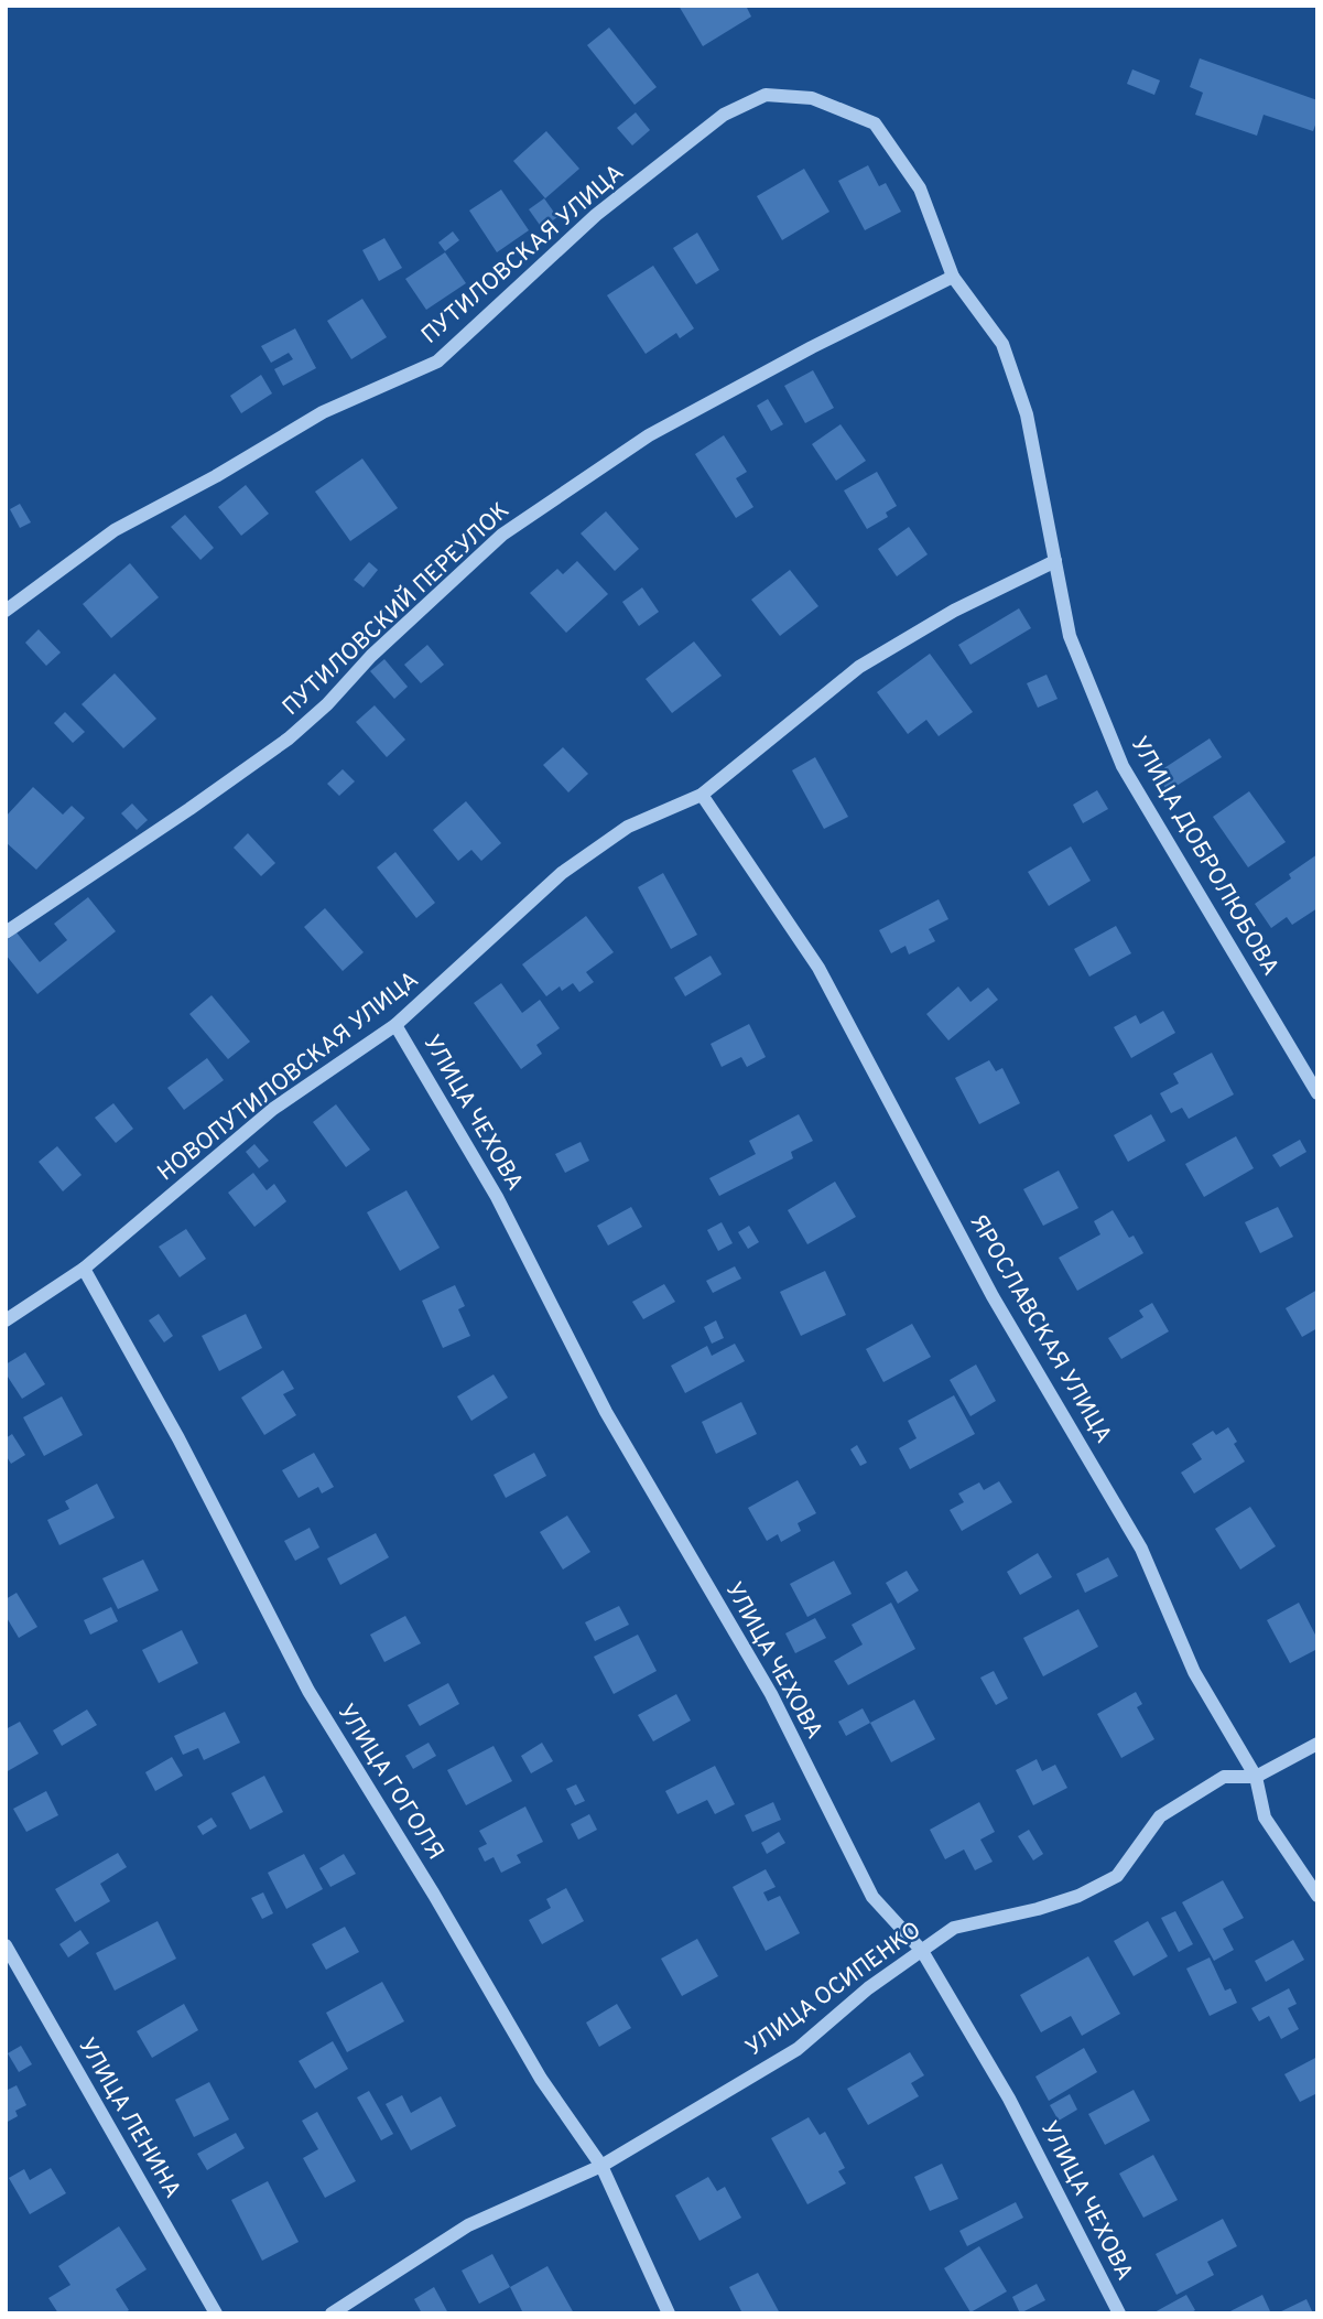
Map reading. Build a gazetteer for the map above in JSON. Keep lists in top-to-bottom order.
{
  "streets": {
    "street": [
      "ПУТИЛОВСКАЯ УЛИЦА",
      "ПУТИЛОВСКИЙ ПЕРЕУЛОК",
      "УЛИЦА ДОБРОЛЮБОВА",
      "НОВОПУТИЛОВСКАЯ УЛИЦА",
      "УЛИЦА ЧЕХОВА",
      "ЯРОСЛАВСКАЯ УЛИЦА",
      "УЛИЦА ГОГОЛЯ",
      "УЛИЦА ОСИПЕНКО",
      "УЛИЦА ЛЕНИНА"
    ]
  },
  "crossings": [
    ["ПУТИЛОВСКАЯ УЛИЦА", "УЛИЦА ДОБРОЛЮБОВА"],
    ["ПУТИЛОВСКИЙ ПЕРЕУЛОК", "УЛИЦА ДОБРОЛЮБОВА"],
    ["УЛИЦА ДОБРОЛЮБОВА", "НОВОПУТИЛОВСКАЯ УЛИЦА"],
    ["НОВОПУТИЛОВСКАЯ УЛИЦА", "УЛИЦА ЧЕХОВА"],
    ["НОВОПУТИЛОВСКАЯ УЛИЦА", "ЯРОСЛАВСКАЯ УЛИЦА"],
    ["НОВОПУТИЛОВСКАЯ УЛИЦА", "УЛИЦА ГОГОЛЯ"],
    ["УЛИЦА ЧЕХОВА", "УЛИЦА ОСИПЕНКО"],
    ["ЯРОСЛАВСКАЯ УЛИЦА", "УЛИЦА ОСИПЕНКО"],
    ["УЛИЦА ГОГОЛЯ", "УЛИЦА ОСИПЕНКО"]
  ]
}
